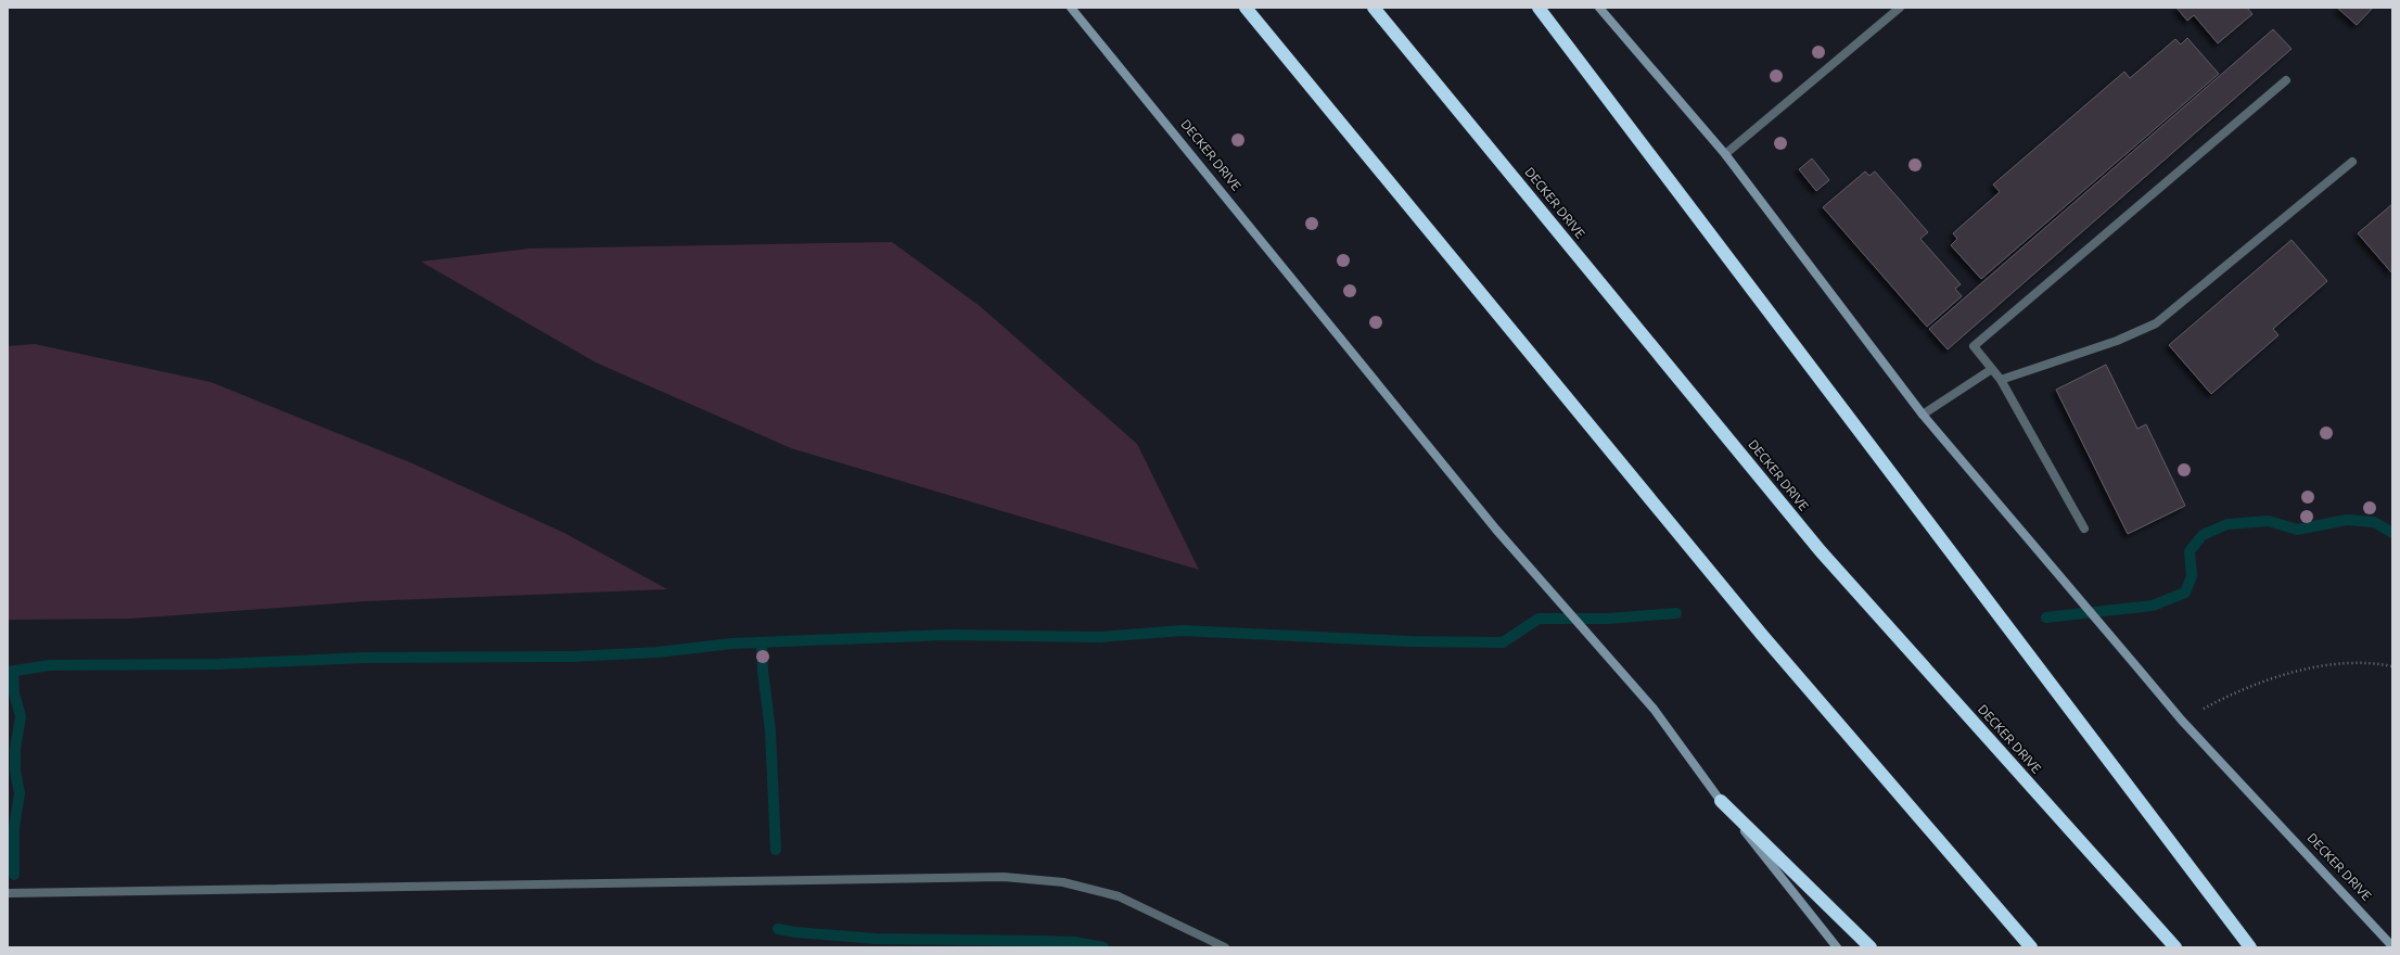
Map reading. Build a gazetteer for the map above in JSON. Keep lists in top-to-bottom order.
{
  "streets": {
    "highway": ["DECKER DRIVE"]
  }
}
